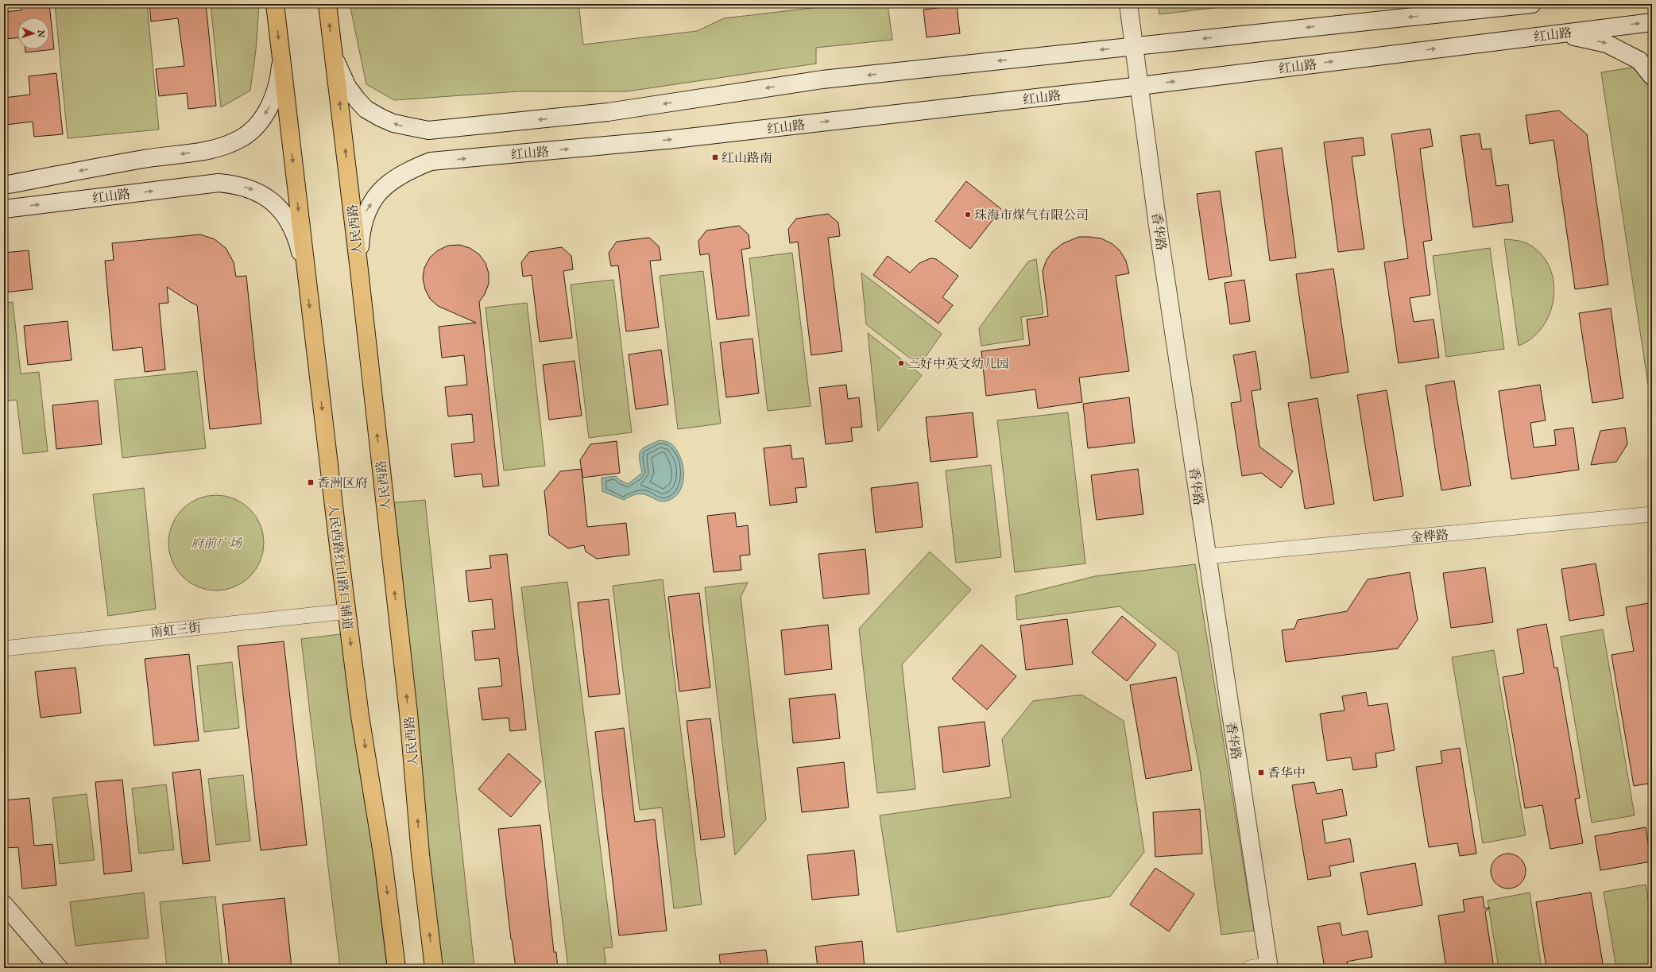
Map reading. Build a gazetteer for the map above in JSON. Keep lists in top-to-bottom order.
{
  "streets": {
    "main road": [
      "红山路",
      "人民西路",
      "香华路",
      "人民西路红山路口辅道"
    ],
    "street": ["金桦路", "南虹三街"]
  },
  "crossings": [
    ["红山路", "人民西路"],
    ["红山路", "香华路"],
    ["红山路", "人民西路红山路口辅道"],
    ["香华路", "金桦路"],
    ["人民西路红山路口辅道", "南虹三街"]
  ],
  "one_way": ["人民西路", "人民西路红山路口辅道"],
  "parks": ["府前广场"],
  "places": {
    "transit": ["红山路南", "香洲区府", "香华中"],
    "other": ["珠海市煤气有限公司", "三好中英文幼儿园"]
  },
  "north": "right"
}
